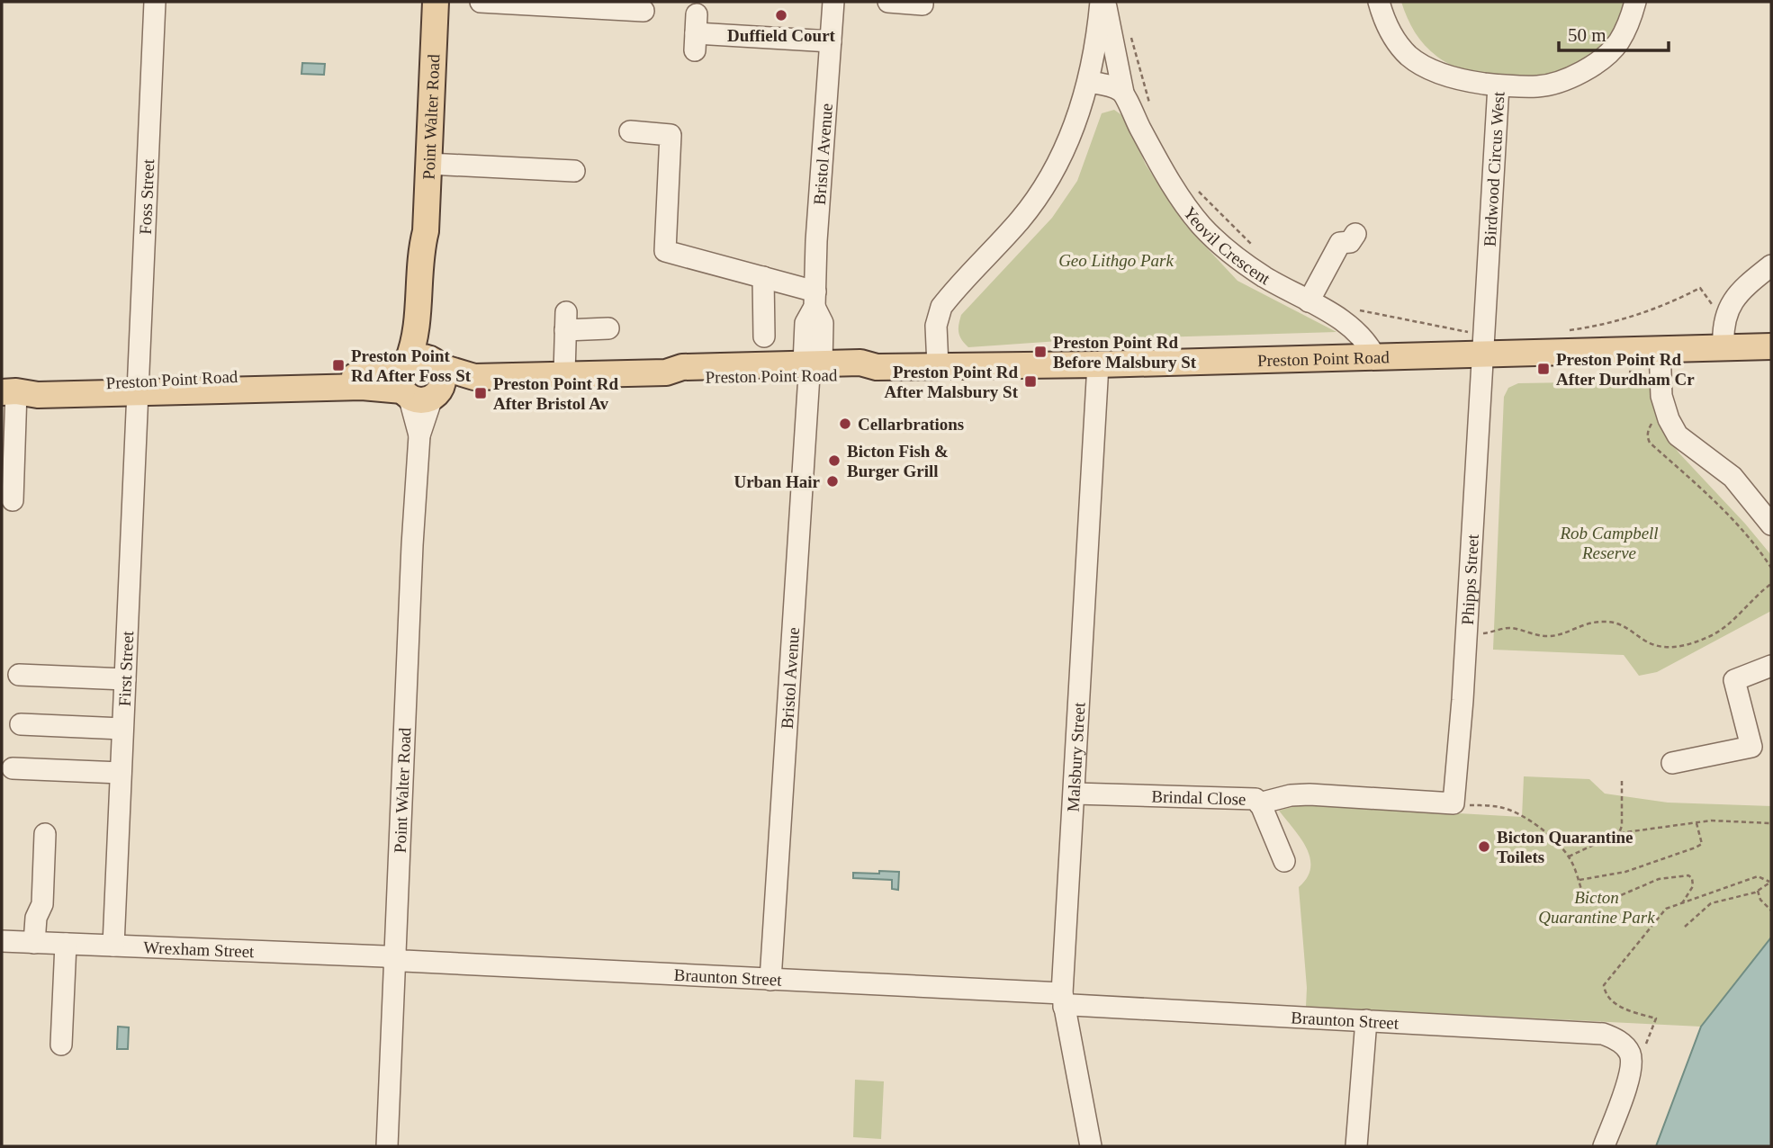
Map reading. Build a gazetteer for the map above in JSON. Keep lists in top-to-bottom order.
{
  "streets": {
    "main road": ["Point Walter Road", "Preston Point Road"],
    "street": [
      "Bristol Avenue",
      "Birdwood Circus West",
      "Foss Street",
      "Yeovil Crescent",
      "Phipps Street",
      "First Street",
      "Malsbury Street",
      "Brindal Close",
      "Wrexham Street",
      "Braunton Street"
    ]
  },
  "crossings": [
    ["Point Walter Road", "Preston Point Road"],
    ["Point Walter Road", "Wrexham Street"],
    ["Point Walter Road", "Braunton Street"],
    ["Bristol Avenue", "Preston Point Road"],
    ["Bristol Avenue", "Braunton Street"],
    ["Birdwood Circus West", "Preston Point Road"],
    ["Birdwood Circus West", "Phipps Street"],
    ["Foss Street", "Preston Point Road"],
    ["Foss Street", "First Street"],
    ["Yeovil Crescent", "Preston Point Road"],
    ["Preston Point Road", "Phipps Street"],
    ["Preston Point Road", "First Street"],
    ["Preston Point Road", "Malsbury Street"],
    ["First Street", "Wrexham Street"],
    ["Malsbury Street", "Brindal Close"],
    ["Malsbury Street", "Braunton Street"],
    ["Wrexham Street", "Braunton Street"]
  ],
  "parks": ["Geo Lithgo Park", "Rob Campbell Reserve", "Bicton Quarantine Park"],
  "places": {
    "other": [
      "Duffield Court",
      "Cellarbrations",
      "Bicton Fish & Burger Grill",
      "Urban Hair",
      "Bicton Quarantine Toilets"
    ],
    "transit": [
      "Preston Point Rd Before Malsbury St",
      "Preston Point Rd After Foss St",
      "Preston Point Rd After Durdham Cr",
      "Preston Point Rd After Malsbury St",
      "Preston Point Rd After Bristol Av"
    ]
  },
  "scale_bar": "50 m"
}
